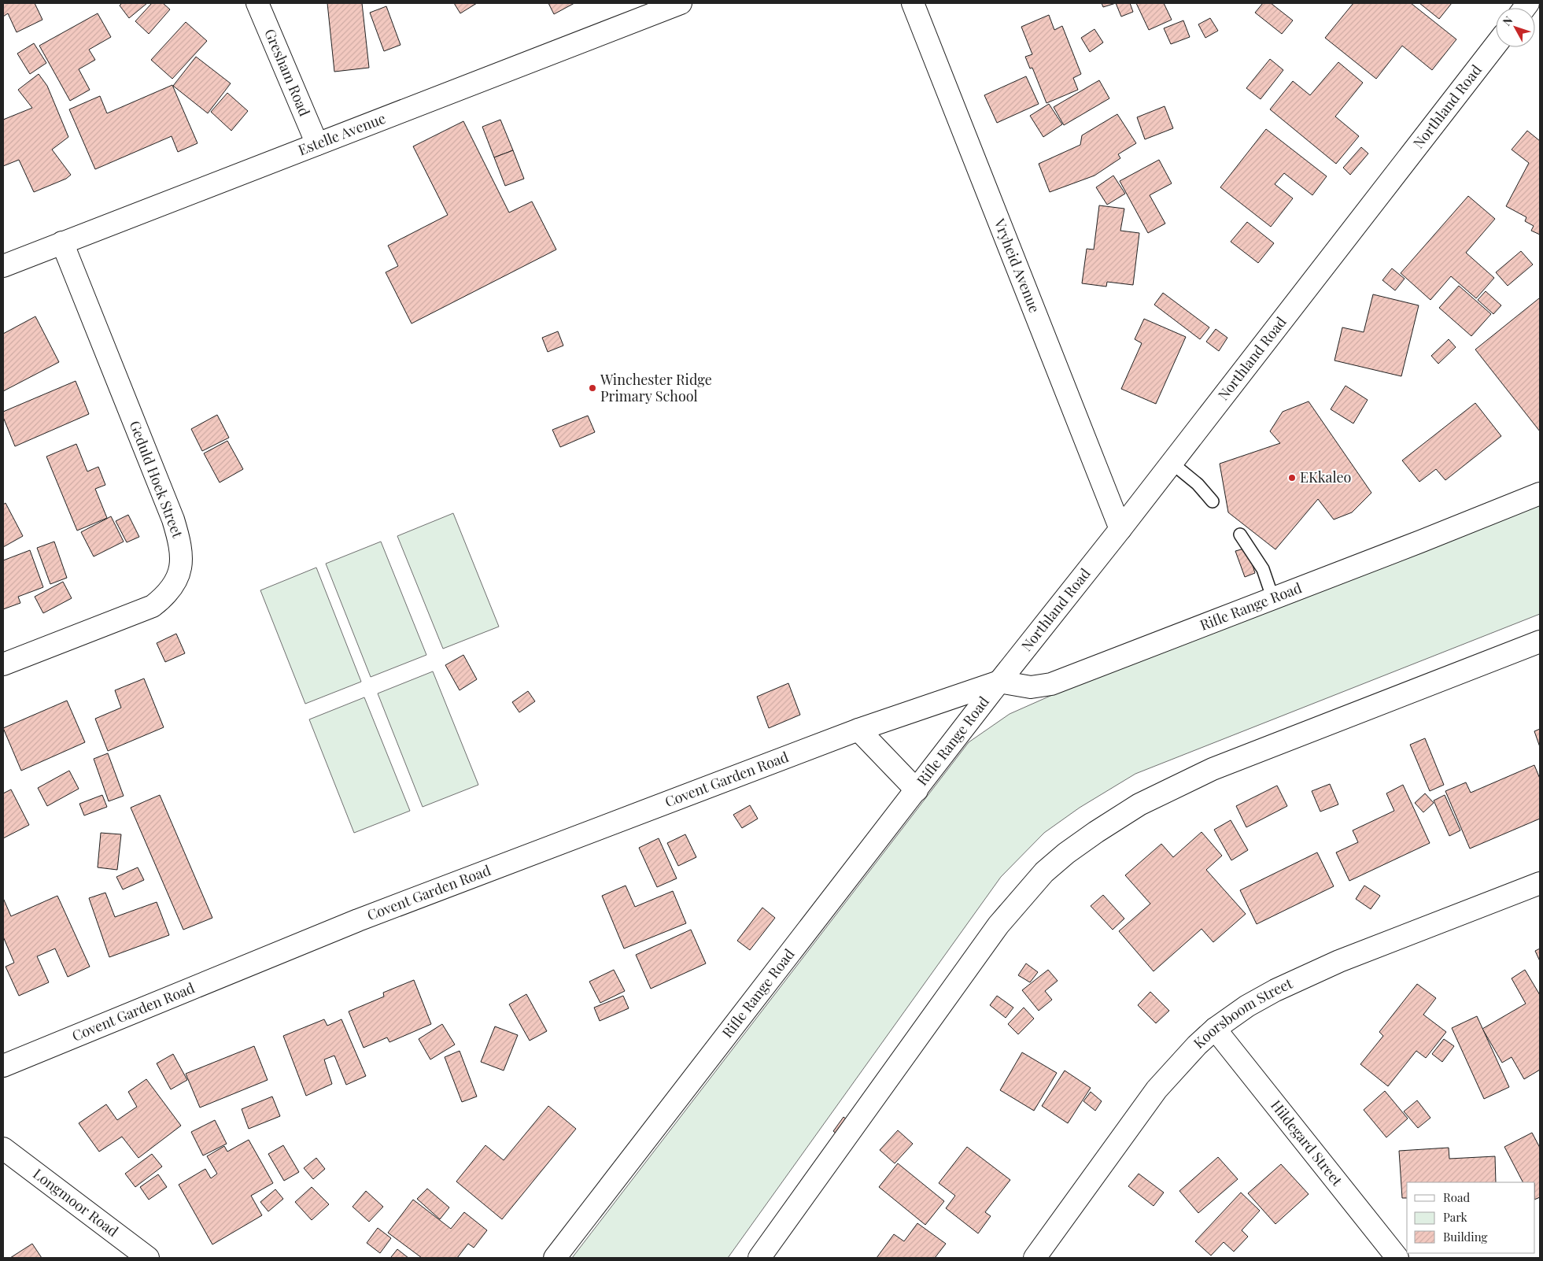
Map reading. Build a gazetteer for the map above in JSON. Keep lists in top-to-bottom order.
{
  "streets": {
    "street": [
      "Gresham Road",
      "Northland Road",
      "Estelle Avenue",
      "Vryheid Avenue",
      "Geduld Hoek Street",
      "Rifle Range Road",
      "Covent Garden Road",
      "Koorsboom Street",
      "Hildegard Street",
      "Longmoor Road"
    ]
  },
  "crossings": [
    ["Gresham Road", "Estelle Avenue"],
    ["Northland Road", "Vryheid Avenue"],
    ["Northland Road", "Rifle Range Road"],
    ["Northland Road", "Covent Garden Road"],
    ["Estelle Avenue", "Geduld Hoek Street"],
    ["Rifle Range Road", "Covent Garden Road"],
    ["Koorsboom Street", "Hildegard Street"]
  ],
  "places": ["Winchester Ridge Primary School", "EKkaleo"],
  "legend": ["Road", "Park", "Building"],
  "north": "top left"
}
